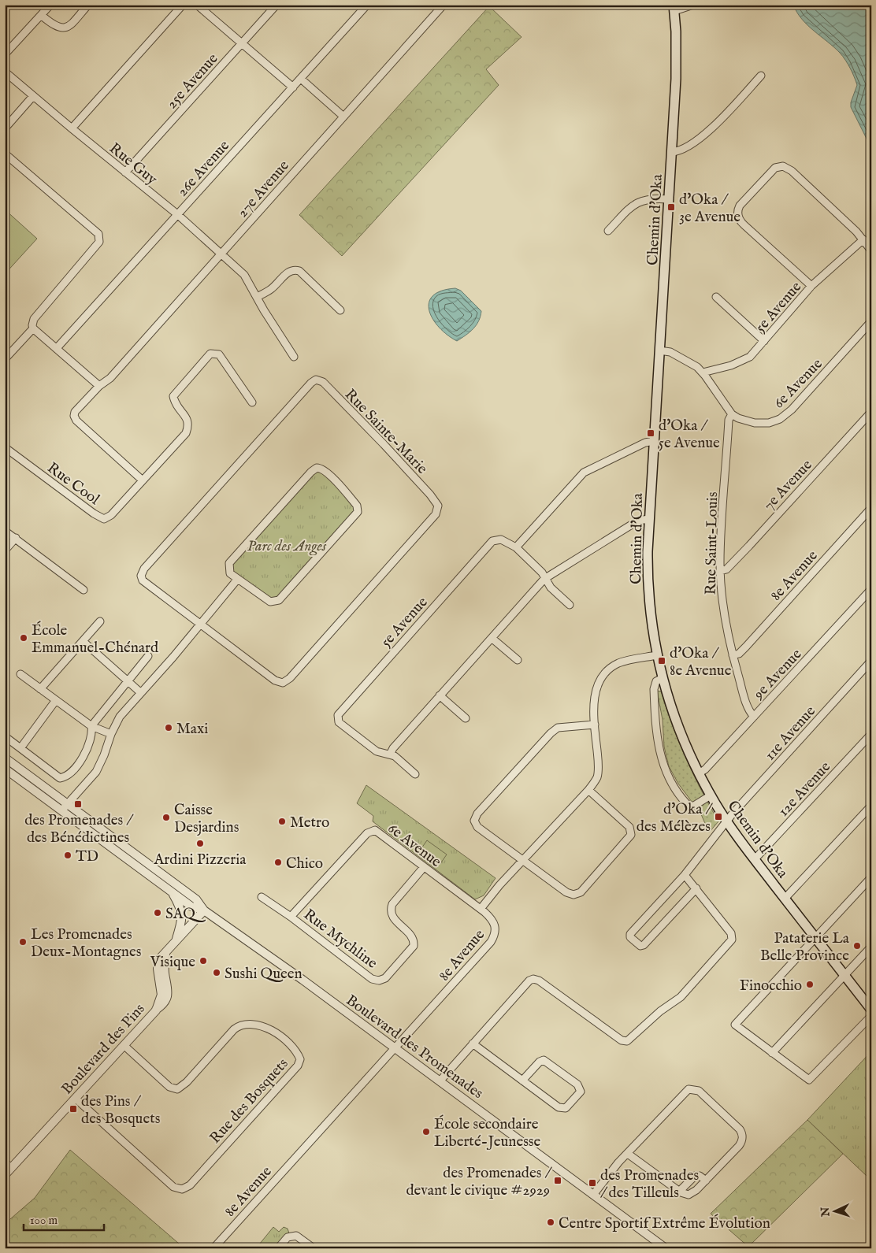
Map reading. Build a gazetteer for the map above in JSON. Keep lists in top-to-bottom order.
{
  "streets": {
    "main road": ["Chemin d'Oka"],
    "street": [
      "25e Avenue",
      "Rue Guy",
      "26e Avenue",
      "27e Avenue",
      "5e Avenue",
      "6e Avenue",
      "Rue Sainte-Marie",
      "Rue Cool",
      "7e Avenue",
      "Rue Saint-Louis",
      "8e Avenue",
      "9e Avenue",
      "11e Avenue",
      "12e Avenue",
      "Rue Mychline",
      "Boulevard des Promenades",
      "Boulevard des Pins",
      "Rue des Bosquets"
    ]
  },
  "crossings": [
    ["25e Avenue", "Rue Guy"],
    ["Rue Guy", "26e Avenue"],
    ["Rue Guy", "27e Avenue"],
    ["27e Avenue", "Rue Cool"],
    ["Chemin d'Oka", "8e Avenue"],
    ["Chemin d'Oka", "9e Avenue"],
    ["Chemin d'Oka", "11e Avenue"],
    ["Chemin d'Oka", "12e Avenue"],
    ["6e Avenue", "Rue Saint-Louis"],
    ["6e Avenue", "8e Avenue"],
    ["6e Avenue", "Rue Mychline"],
    ["7e Avenue", "Rue Saint-Louis"],
    ["Rue Saint-Louis", "8e Avenue"],
    ["Rue Saint-Louis", "9e Avenue"],
    ["8e Avenue", "Boulevard des Promenades"],
    ["Boulevard des Pins", "Rue des Bosquets"]
  ],
  "parks": ["Parc des Anges"],
  "places": {
    "transit": [
      "d'Oka / 3e Avenue",
      "d'Oka / 5e Avenue",
      "d'Oka / 8e Avenue",
      "des Promenades / des Bénédictines",
      "d'Oka / des Mélèzes",
      "des Pins / des Bosquets",
      "des Promenades / devant le civique #2929",
      "des Promenades / des Tilleuls"
    ],
    "other": [
      "École Emmanuel-Chénard",
      "Maxi",
      "Caisse Desjardins",
      "Metro",
      "Ardini Pizzeria",
      "TD",
      "Chico",
      "SAQ",
      "Les Promenades Deux-Montagnes",
      "Pataterie La Belle Province",
      "Visique",
      "Sushi Queen",
      "Finocchio",
      "École secondaire Liberté-Jeunesse",
      "Centre Sportif Extrême Évolution"
    ]
  },
  "scale_bar": "100 m",
  "north": "left"
}
